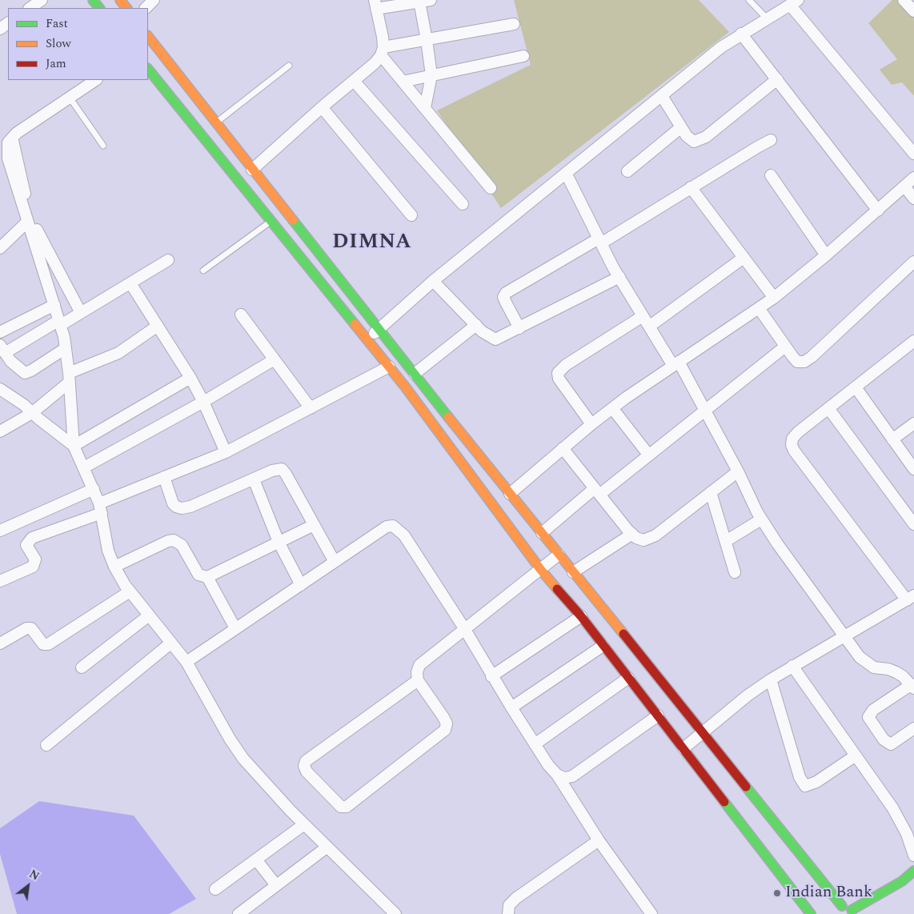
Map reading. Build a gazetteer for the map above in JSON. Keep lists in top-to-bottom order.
{
  "districts": ["DIMNA"],
  "places": ["Indian Bank"],
  "legend": ["Fast", "Slow", "Jam"],
  "north": "top right"
}
